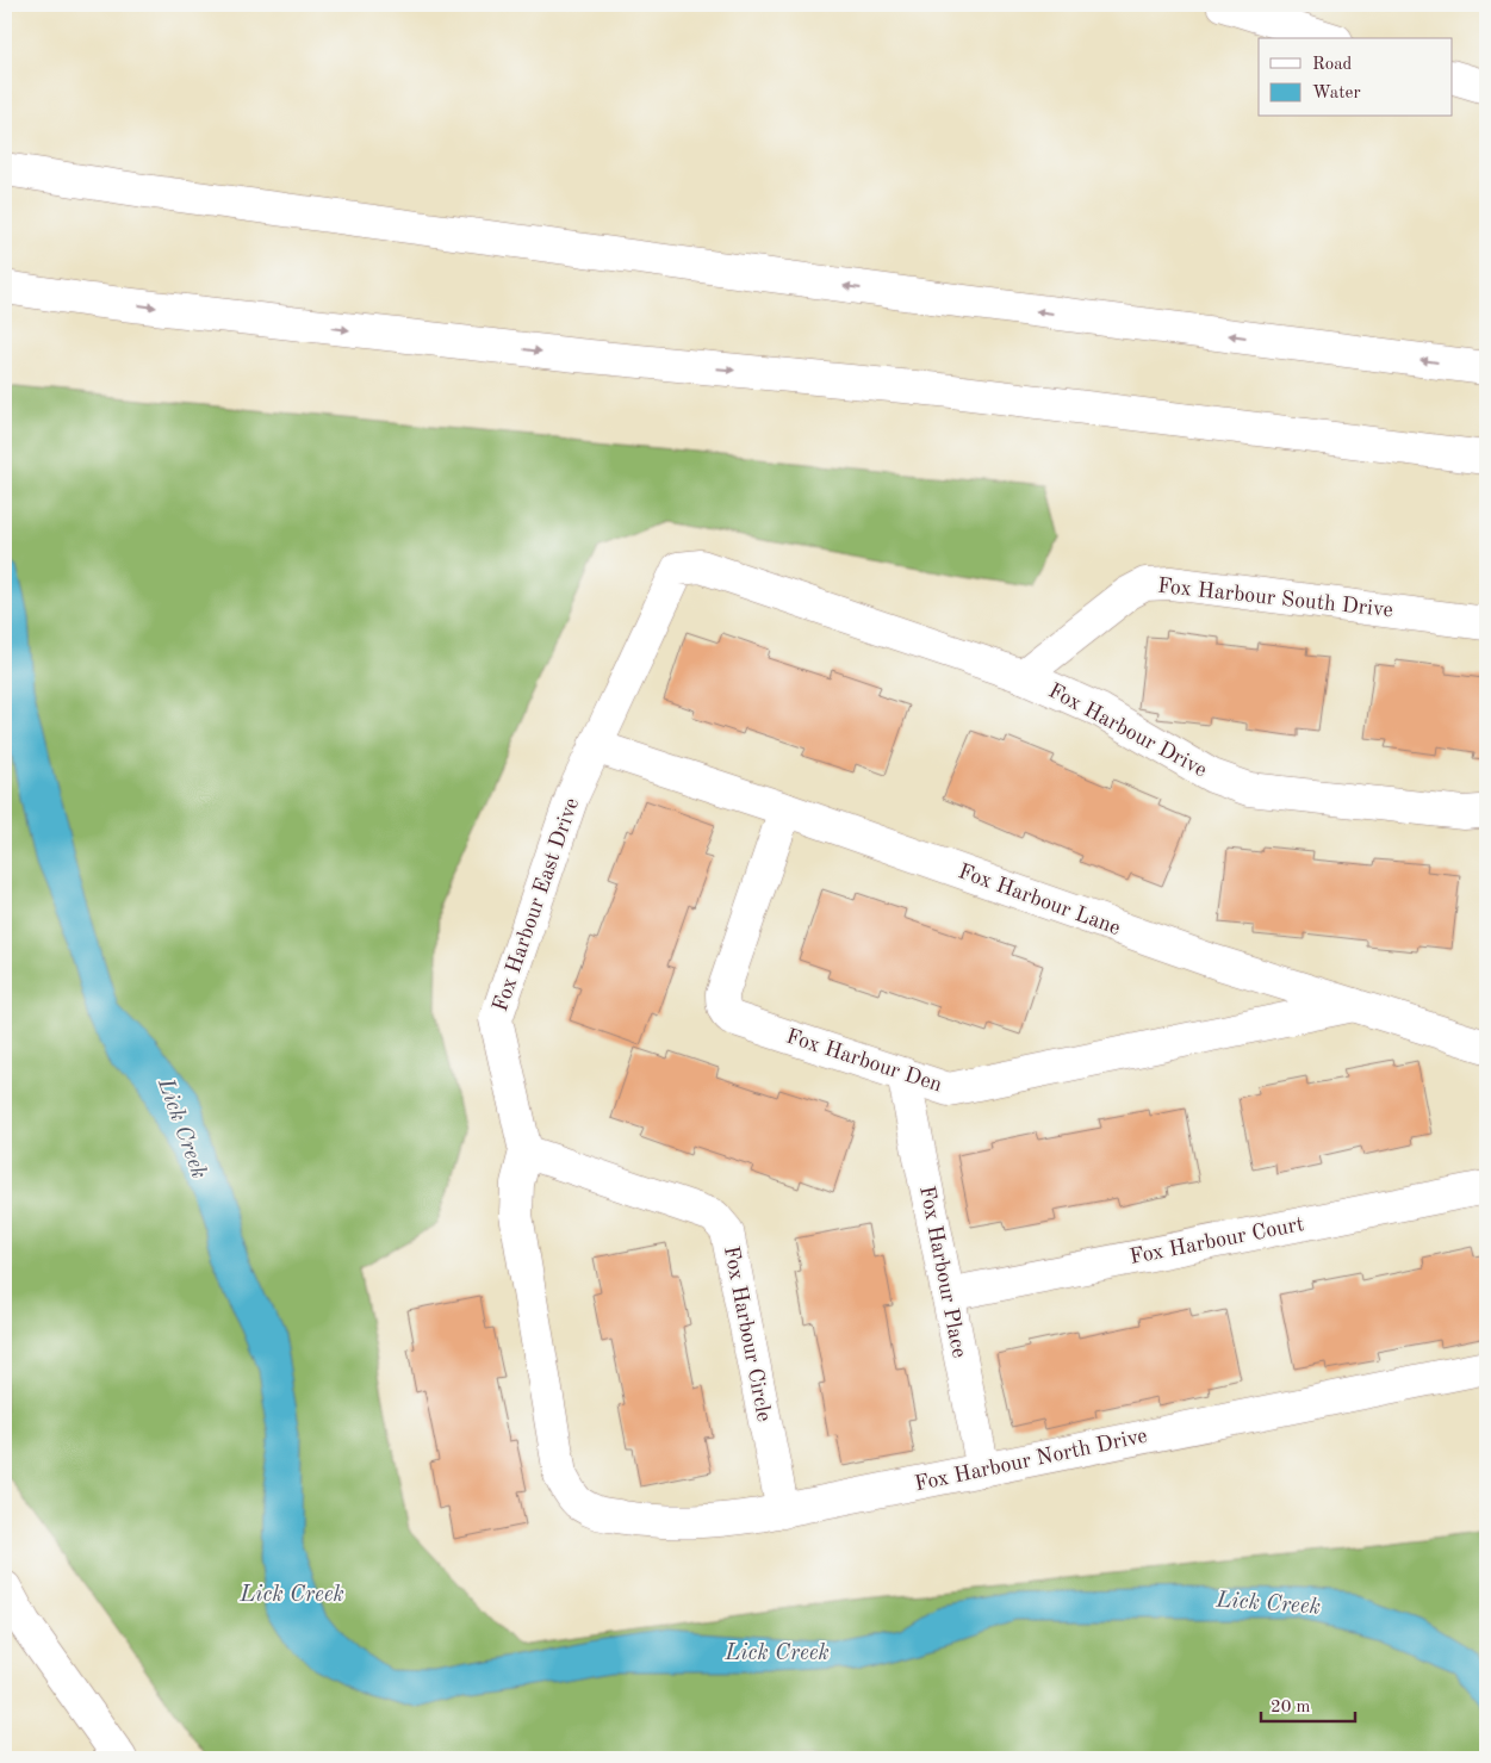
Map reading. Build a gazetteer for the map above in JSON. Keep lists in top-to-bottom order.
{
  "streets": {
    "main road": [
      "Fox Harbour South Drive",
      "Fox Harbour Drive",
      "Fox Harbour Lane",
      "Fox Harbour East Drive",
      "Fox Harbour Den",
      "Fox Harbour Court",
      "Fox Harbour Place",
      "Fox Harbour Circle",
      "Fox Harbour North Drive"
    ]
  },
  "crossings": [
    ["Fox Harbour South Drive", "Fox Harbour Drive"],
    ["Fox Harbour Drive", "Fox Harbour East Drive"],
    ["Fox Harbour Lane", "Fox Harbour East Drive"],
    ["Fox Harbour Lane", "Fox Harbour Den"],
    ["Fox Harbour East Drive", "Fox Harbour Circle"],
    ["Fox Harbour East Drive", "Fox Harbour North Drive"],
    ["Fox Harbour Den", "Fox Harbour Place"],
    ["Fox Harbour Court", "Fox Harbour Place"],
    ["Fox Harbour Place", "Fox Harbour North Drive"],
    ["Fox Harbour Circle", "Fox Harbour North Drive"]
  ],
  "water": ["Lick Creek"],
  "legend": ["Road", "Water"],
  "scale_bar": "20 m"
}
